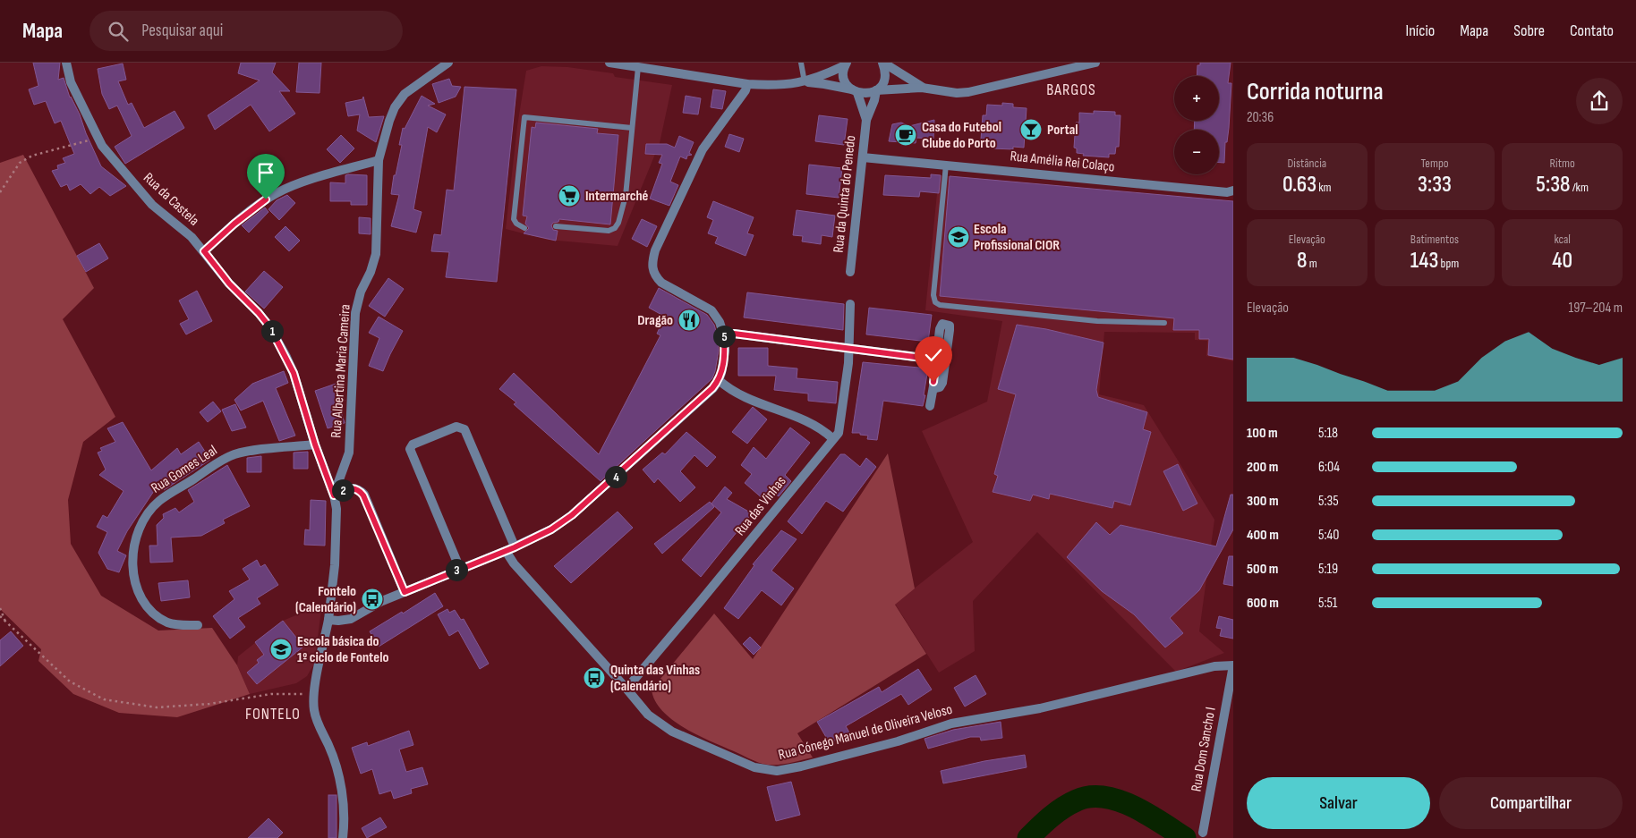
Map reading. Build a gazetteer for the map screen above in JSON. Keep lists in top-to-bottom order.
{
  "streets": {
    "street": [
      "Rua Amélia Rei Colaço",
      "Rua da Quinta do Penedo",
      "Rua da Castela",
      "Rua Albertina Maria Cameira",
      "Rua Gomes Leal",
      "Rua das Vinhas",
      "Rua Cónego Manuel de Oliveira Veloso",
      "Rua Dom Sancho I"
    ]
  },
  "crossings": [
    ["Rua Amélia Rei Colaço", "Rua da Quinta do Penedo"],
    ["Rua da Castela", "Rua Albertina Maria Cameira"],
    ["Rua da Castela", "Rua Gomes Leal"],
    ["Rua das Vinhas", "Rua Cónego Manuel de Oliveira Veloso"],
    ["Rua Cónego Manuel de Oliveira Veloso", "Rua Dom Sancho I"]
  ],
  "districts": ["BARGOS", "FONTELO"],
  "places": {
    "bar": ["Portal"],
    "cafe": ["Casa do Futebol Clube do Porto"],
    "supermarket": ["Intermarché"],
    "school or university": ["Escola Profissional CIOR", "Escola básica do 1º ciclo de Fontelo"],
    "restaurant": ["Dragão"],
    "bus stop": ["Fontelo (Calendário)", "Quinta das Vinhas (Calendário)"]
  },
  "page": {
    "header": "Mapa",
    "search": "Pesquisar aqui",
    "nav": [
      "Início",
      "Mapa",
      "Sobre",
      "Contato"
    ],
    "heading": ["Corrida noturna", "20:36"],
    "map_buttons": ["+", "−"],
    "stats": [
      ["Distância", "0.63 km"],
      ["Tempo", "3:33"],
      ["Ritmo", "5:38 /km"],
      ["Elevação", "8 m"],
      ["Batimentos", "143 bpm"],
      ["kcal", "40"]
    ],
    "chart": ["Elevação", "197–204 m"],
    "pins": [
      "1",
      "5",
      "4",
      "2",
      "3"
    ],
    "list": [
      {
        "name": "100 m",
        "note": "5:18"
      },
      {
        "name": "200 m",
        "note": "6:04"
      },
      {
        "name": "300 m",
        "note": "5:35"
      },
      {
        "name": "400 m",
        "note": "5:40"
      },
      {
        "name": "500 m",
        "note": "5:19"
      },
      {
        "name": "600 m",
        "note": "5:51"
      }
    ],
    "buttons": ["Salvar", "Compartilhar"]
  }
}
